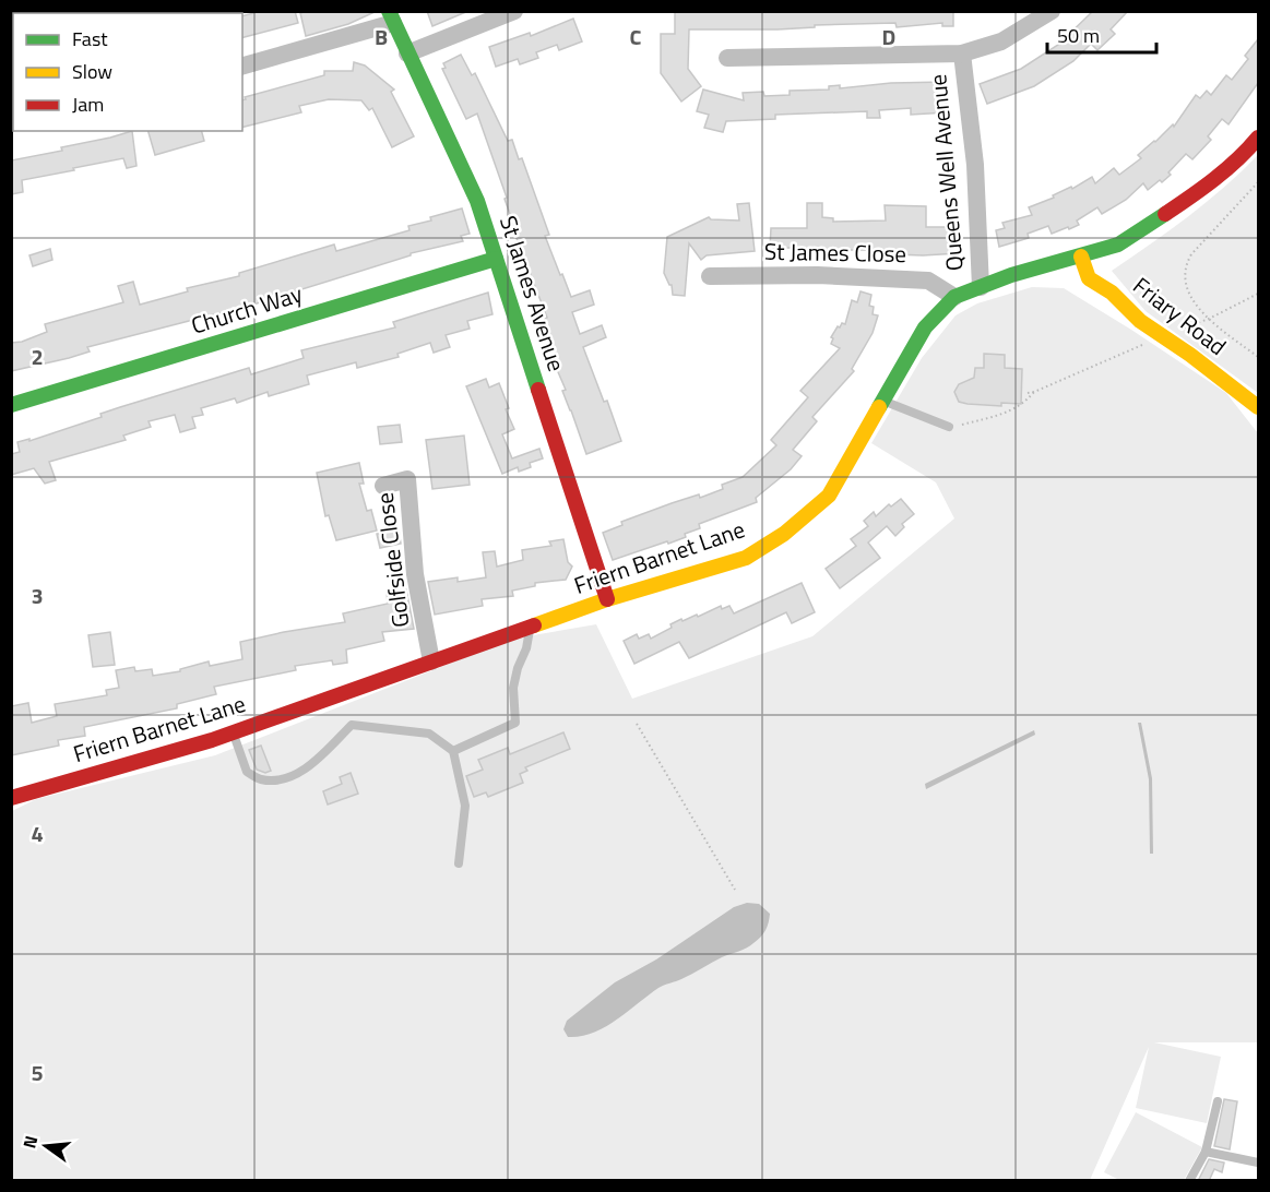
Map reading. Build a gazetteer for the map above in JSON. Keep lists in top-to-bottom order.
{
  "streets": {
    "main road": [
      "St James Avenue",
      "Church Way",
      "Friary Road",
      "Friern Barnet Lane"
    ],
    "street": ["Queens Well Avenue", "St James Close", "Golfside Close"]
  },
  "crossings": [
    ["Queens Well Avenue", "Friern Barnet Lane"],
    ["St James Close", "Friern Barnet Lane"],
    ["St James Avenue", "Church Way"],
    ["St James Avenue", "Friern Barnet Lane"],
    ["Friary Road", "Friern Barnet Lane"],
    ["Friern Barnet Lane", "Golfside Close"]
  ],
  "legend": ["Fast", "Slow", "Jam"],
  "scale_bar": "50 m",
  "north": "left",
  "grid": {
    "columns": ["B", "C", "D"],
    "rows": [
      "2",
      "3",
      "4",
      "5"
    ]
  }
}
